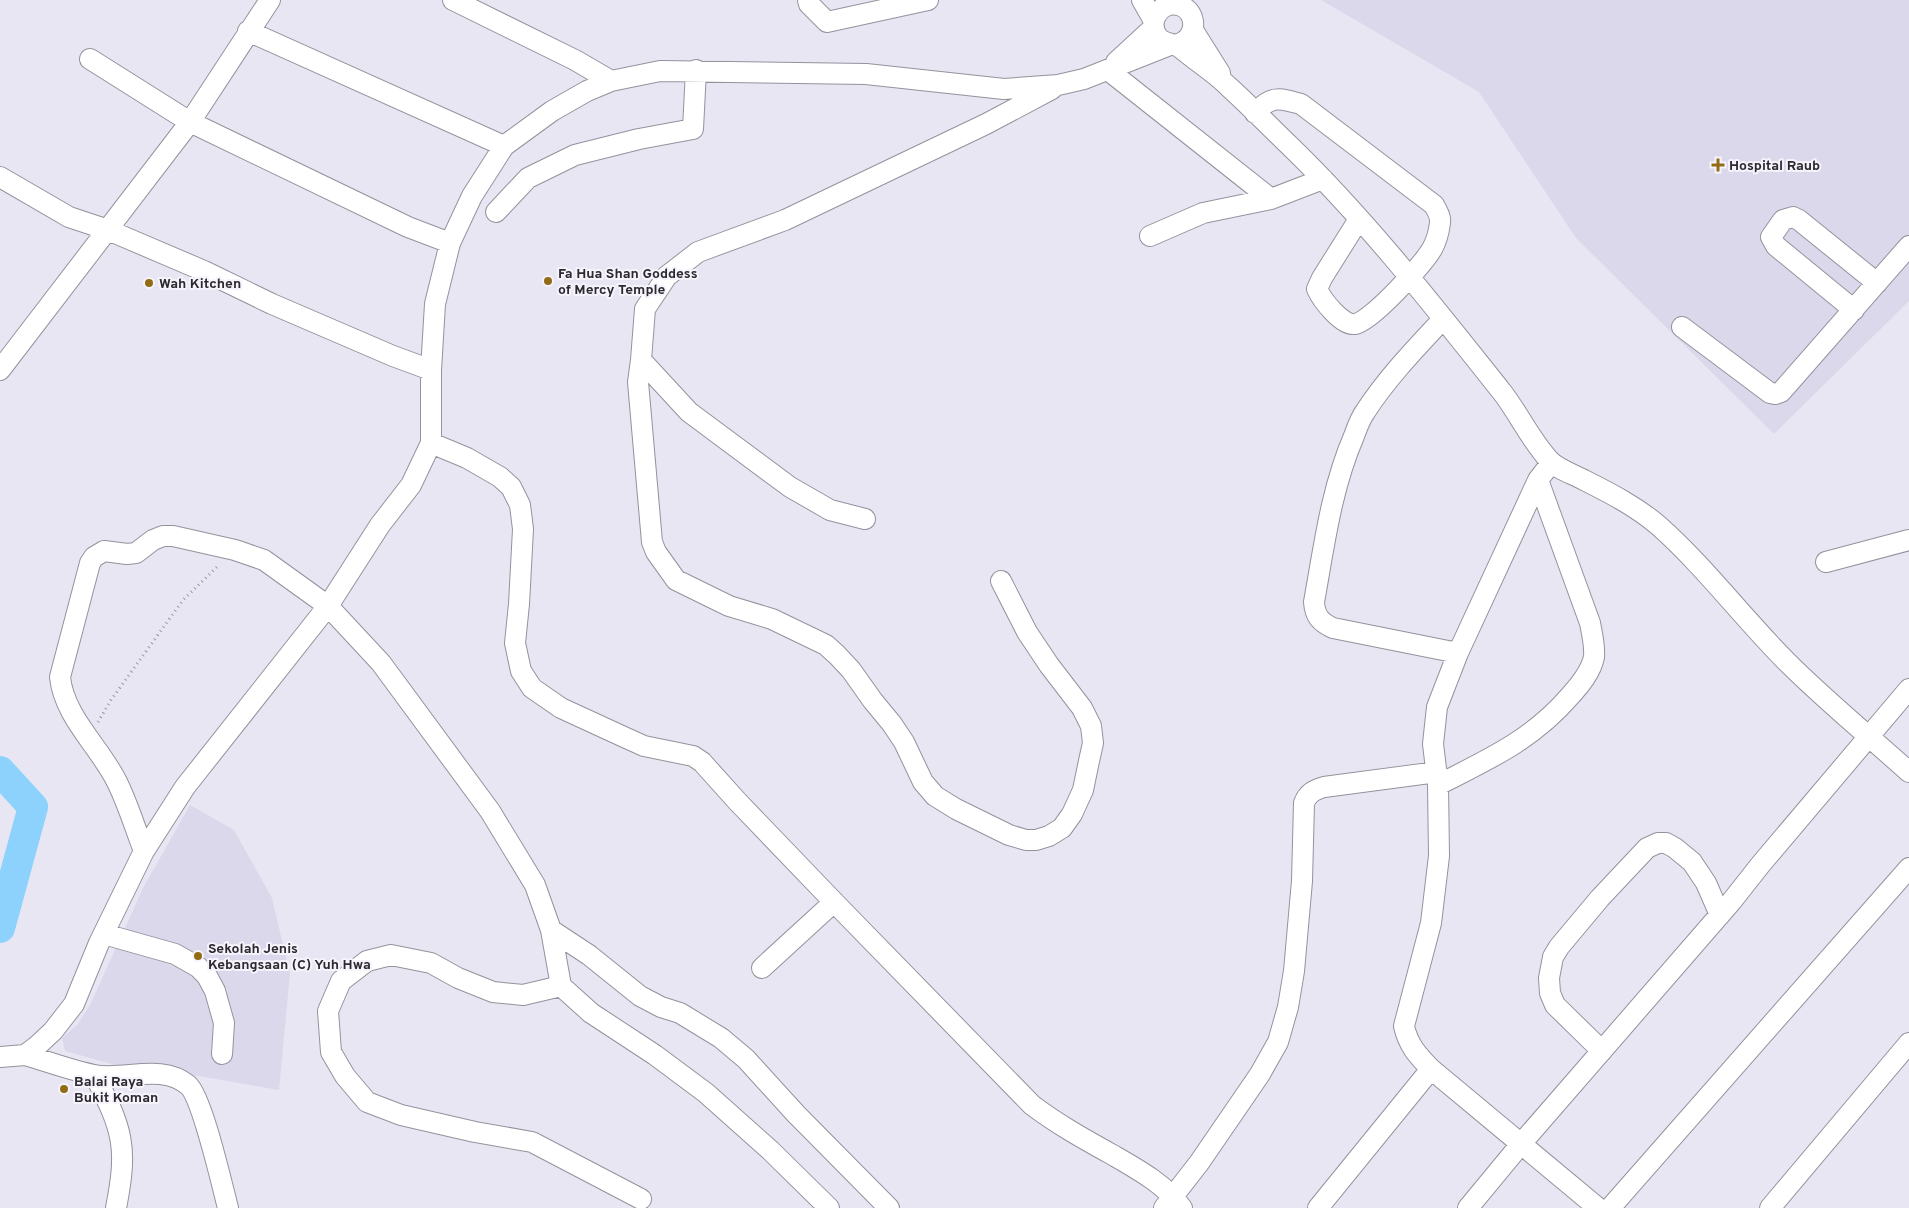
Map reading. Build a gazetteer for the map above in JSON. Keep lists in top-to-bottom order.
{
  "places": {
    "health": ["Hospital Raub"],
    "other": [
      "Fa Hua Shan Goddess of Mercy Temple",
      "Wah Kitchen",
      "Sekolah Jenis Kebangsaan (C) Yuh Hwa",
      "Balai Raya Bukit Koman"
    ]
  }
}
